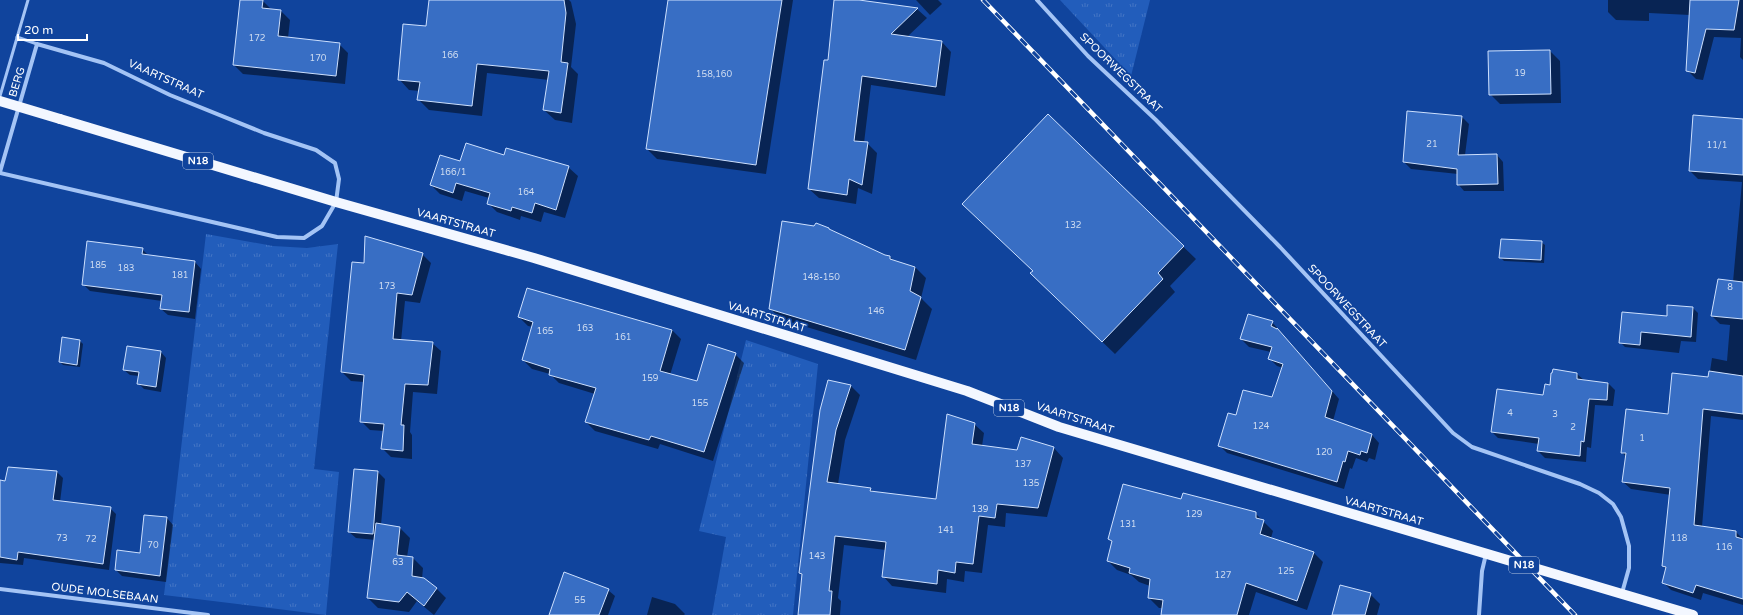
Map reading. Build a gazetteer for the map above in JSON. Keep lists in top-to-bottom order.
{
  "streets": {
    "main road": ["VAARTSTRAAT", "N18"],
    "street": ["SPOORWEGSTRAAT", "BERG", "OUDE MOLSEBAAN"]
  },
  "crossings": [
    ["SPOORWEGSTRAAT", "VAARTSTRAAT"],
    ["VAARTSTRAAT", "BERG"]
  ],
  "house_numbers": [
    "172",
    "166",
    "170",
    "19",
    "158,160",
    "21",
    "11/1",
    "166/1",
    "164",
    "132",
    "185",
    "183",
    "181",
    "148-150",
    "173",
    "8",
    "146",
    "163",
    "165",
    "161",
    "159",
    "155",
    "4",
    "3",
    "124",
    "2",
    "1",
    "120",
    "137",
    "135",
    "139",
    "129",
    "131",
    "141",
    "73",
    "118",
    "72",
    "70",
    "116",
    "143",
    "63",
    "125",
    "127",
    "55"
  ],
  "scale_bar": "20 m"
}
